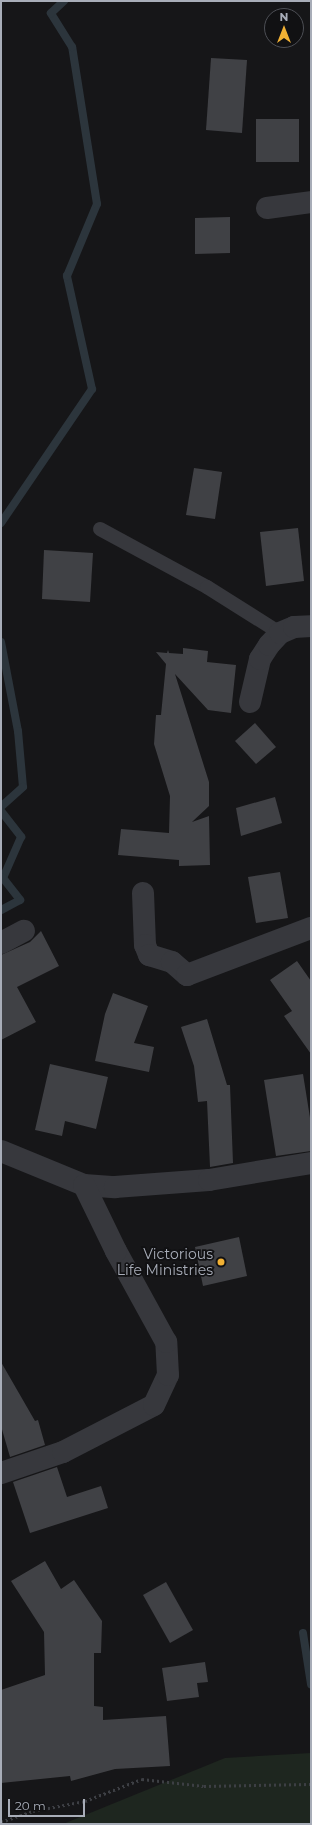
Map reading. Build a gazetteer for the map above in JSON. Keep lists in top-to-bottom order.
{
  "places": ["Victorious Life Ministries"],
  "scale_bar": "20 m",
  "north": "top"
}
